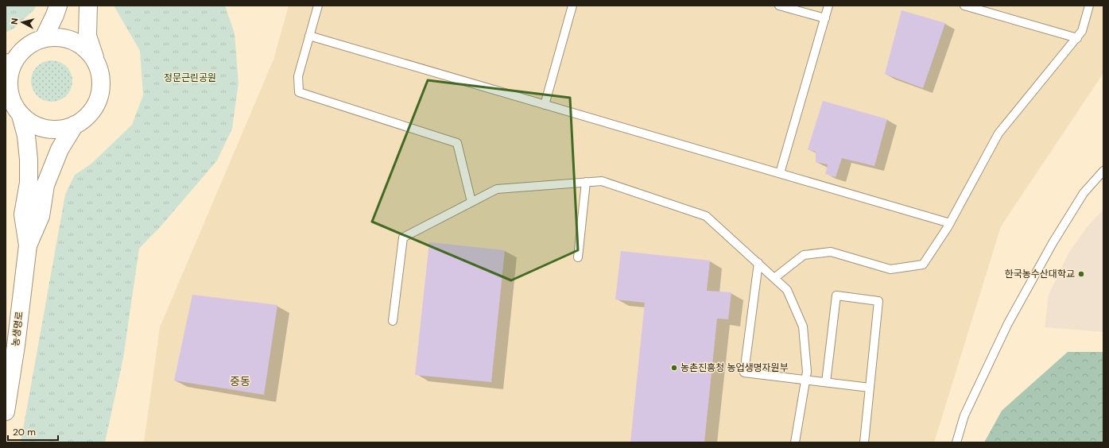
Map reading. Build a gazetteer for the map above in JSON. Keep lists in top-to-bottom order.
{
  "streets": {
    "street": ["농생명로"]
  },
  "districts": ["중동"],
  "parks": ["정문근린공원"],
  "places": ["한국농수산대학교", "농촌진흥청 농업생명자원부"],
  "scale_bar": "20 m",
  "north": "left"
}
